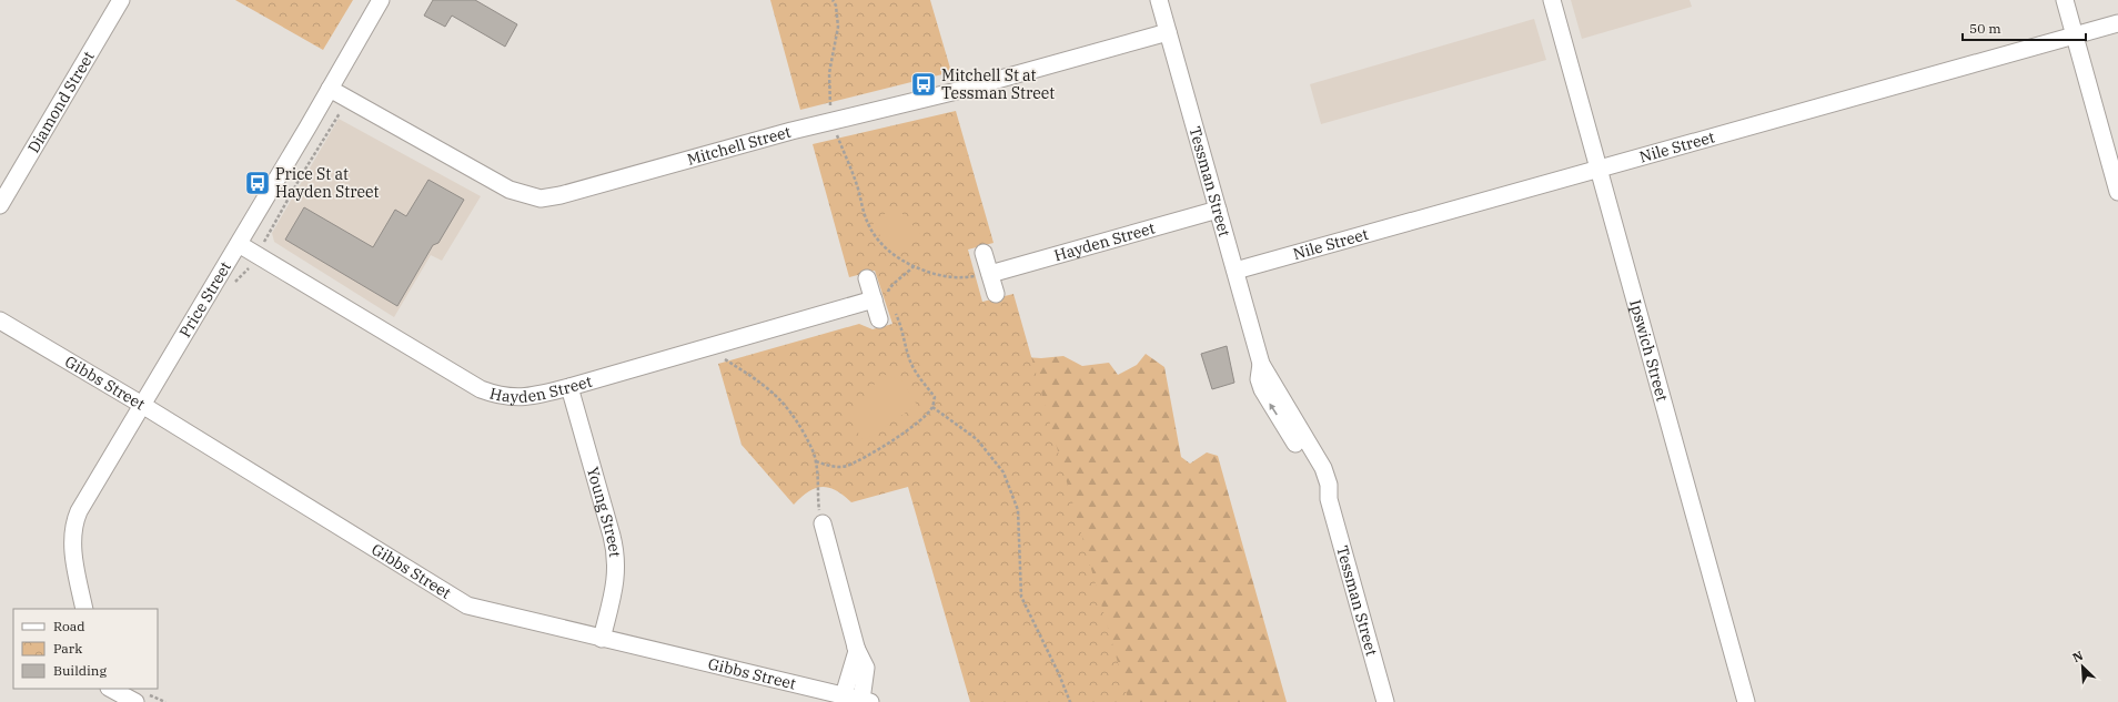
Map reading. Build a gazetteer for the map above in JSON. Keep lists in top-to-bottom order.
{
  "streets": {
    "street": [
      "Diamond Street",
      "Mitchell Street",
      "Nile Street",
      "Tessman Street",
      "Hayden Street",
      "Price Street",
      "Ipswich Street",
      "Gibbs Street",
      "Young Street"
    ]
  },
  "crossings": [
    ["Mitchell Street", "Tessman Street"],
    ["Mitchell Street", "Price Street"],
    ["Nile Street", "Tessman Street"],
    ["Nile Street", "Ipswich Street"],
    ["Tessman Street", "Hayden Street"],
    ["Hayden Street", "Price Street"],
    ["Hayden Street", "Young Street"],
    ["Price Street", "Gibbs Street"],
    ["Gibbs Street", "Young Street"]
  ],
  "places": {
    "bus stop": ["Mitchell St at Tessman Street", "Price St at Hayden Street"]
  },
  "legend": ["Road", "Park", "Building"],
  "scale_bar": "50 m",
  "north": "top left"
}
